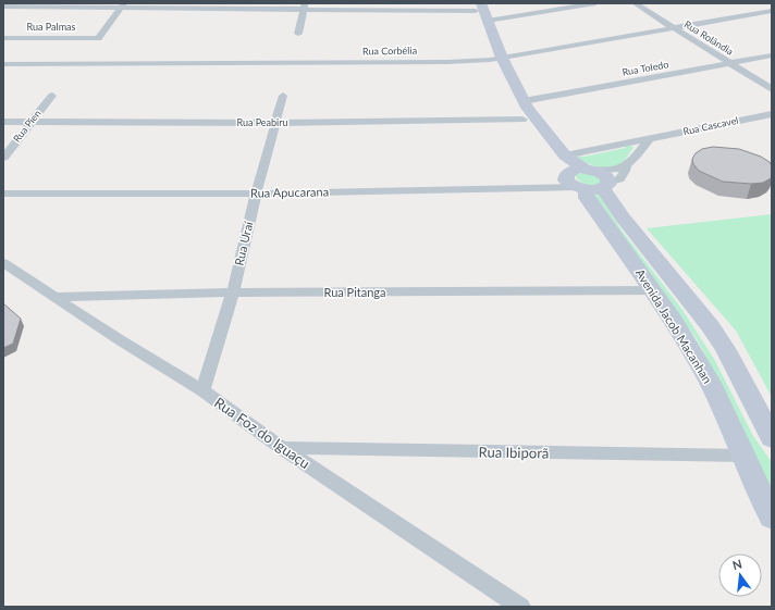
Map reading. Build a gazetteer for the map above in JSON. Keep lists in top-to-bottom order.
{
  "streets": {
    "main road": ["Avenida Jacob Macanhan"],
    "street": [
      "Rua Palmas",
      "Rua Rolândia",
      "Rua Corbélia",
      "Rua Toledo",
      "Rua Peabiru",
      "Rua Pien",
      "Rua Cascavel",
      "Rua Apucarana",
      "Rua Uraí",
      "Rua Pitanga",
      "Rua Foz do Iguaçu",
      "Rua Ibiporã"
    ]
  },
  "crossings": [
    ["Rua Rolândia", "Rua Corbélia"],
    ["Rua Rolândia", "Rua Toledo"],
    ["Rua Corbélia", "Avenida Jacob Macanhan"],
    ["Rua Toledo", "Avenida Jacob Macanhan"],
    ["Rua Peabiru", "Rua Pien"],
    ["Rua Peabiru", "Rua Uraí"],
    ["Rua Peabiru", "Avenida Jacob Macanhan"],
    ["Rua Cascavel", "Avenida Jacob Macanhan"],
    ["Rua Apucarana", "Rua Uraí"],
    ["Rua Apucarana", "Avenida Jacob Macanhan"],
    ["Rua Uraí", "Rua Pitanga"],
    ["Rua Uraí", "Rua Foz do Iguaçu"],
    ["Rua Pitanga", "Avenida Jacob Macanhan"],
    ["Rua Pitanga", "Rua Foz do Iguaçu"],
    ["Avenida Jacob Macanhan", "Rua Ibiporã"],
    ["Rua Foz do Iguaçu", "Rua Ibiporã"]
  ],
  "north": "top"
}
